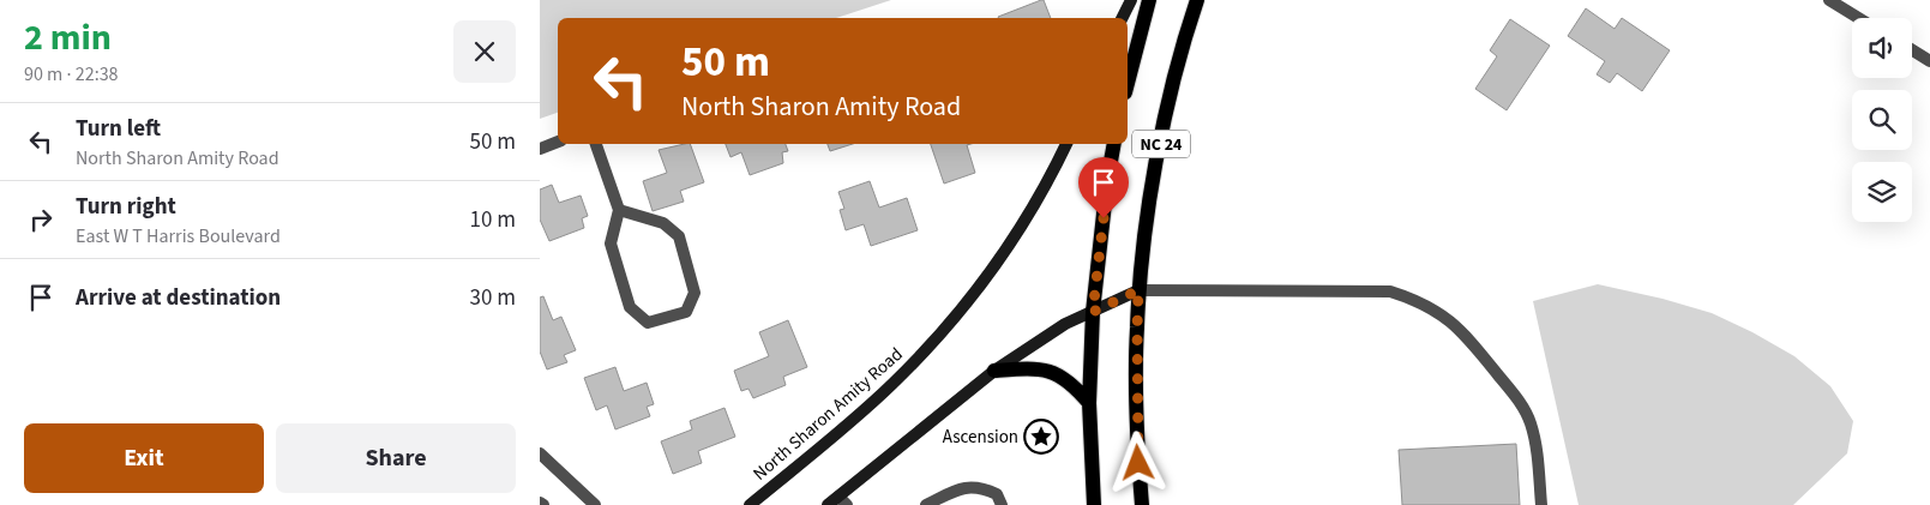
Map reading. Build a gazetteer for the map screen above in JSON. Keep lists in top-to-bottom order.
{
  "streets": {
    "main road": ["NC 24", "North Sharon Amity Road"]
  },
  "places": {
    "place": ["Ascension"]
  },
  "page": {
    "heading": ["2 min", "90 m · 22:38"],
    "turn": ["50 m", "North Sharon Amity Road"],
    "list": [
      {
        "name": "Turn left",
        "note": "North Sharon Amity Road",
        "value": "50 m"
      },
      {
        "name": "Turn right",
        "note": "East W T Harris Boulevard",
        "value": "10 m"
      },
      {
        "name": "Arrive at destination",
        "value": "30 m"
      }
    ],
    "buttons": ["Exit", "Share"]
  }
}
